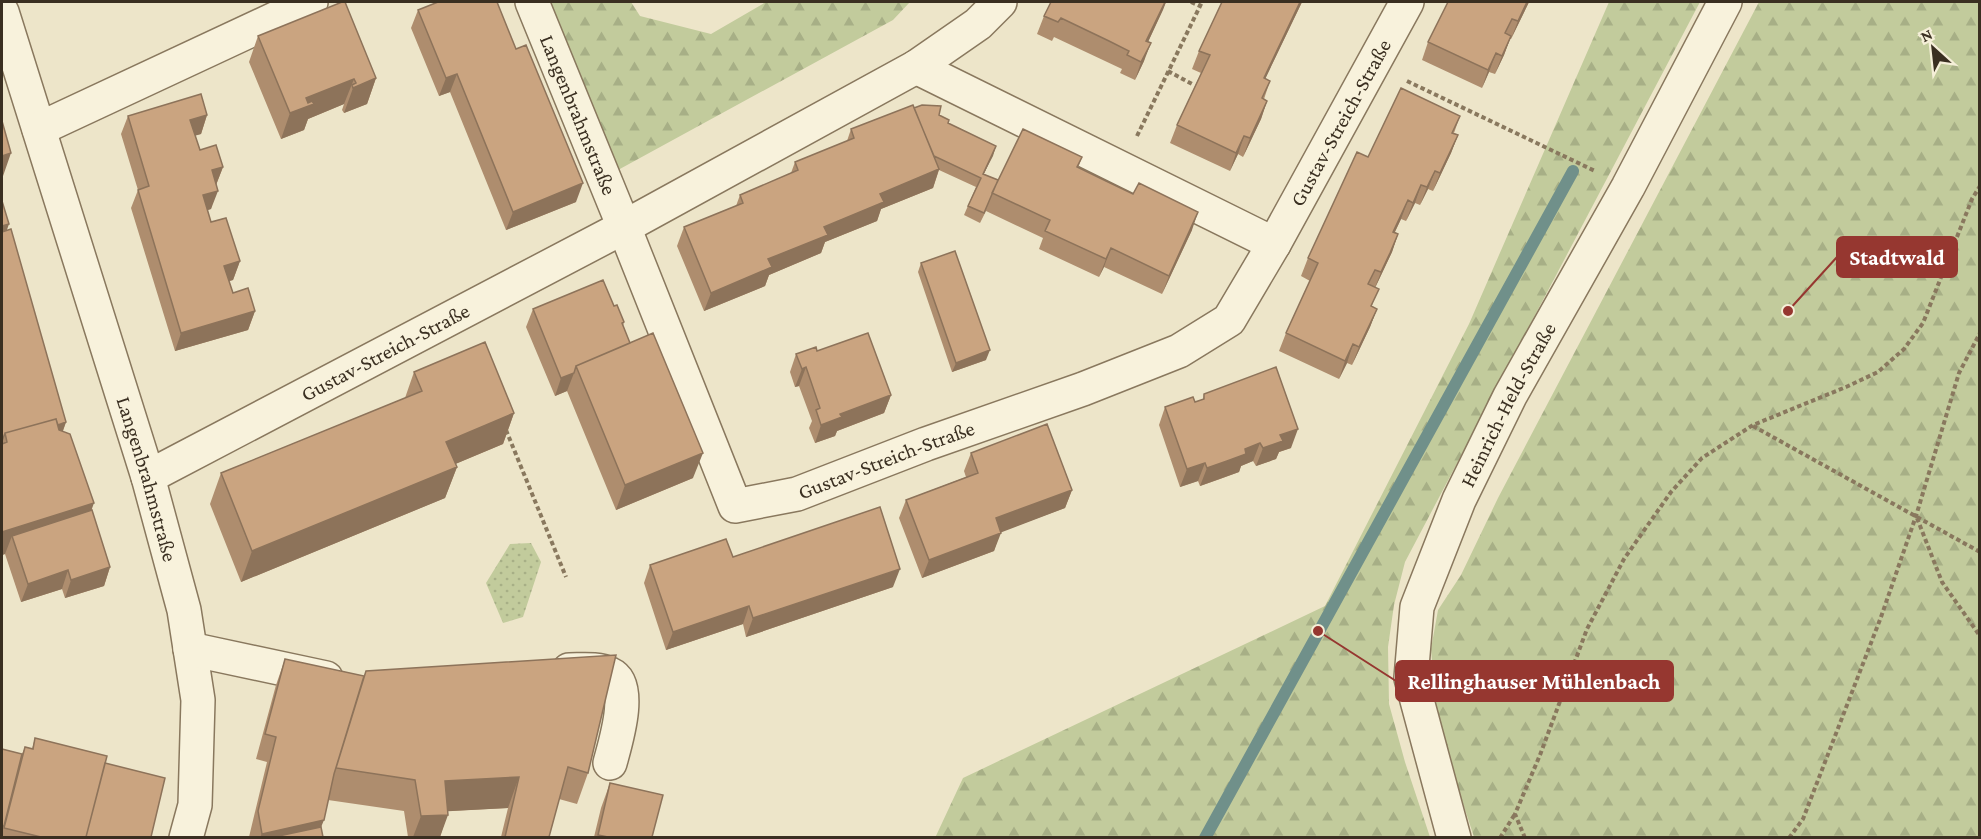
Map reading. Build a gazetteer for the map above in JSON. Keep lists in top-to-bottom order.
{
  "streets": {
    "street": ["Langenbrahmstraße", "Gustav-Streich-Straße", "Heinrich-Held-Straße"]
  },
  "crossings": [
    ["Langenbrahmstraße", "Gustav-Streich-Straße"]
  ],
  "places": ["Stadtwald", "Rellinghauser Mühlenbach"],
  "north": "top left"
}
